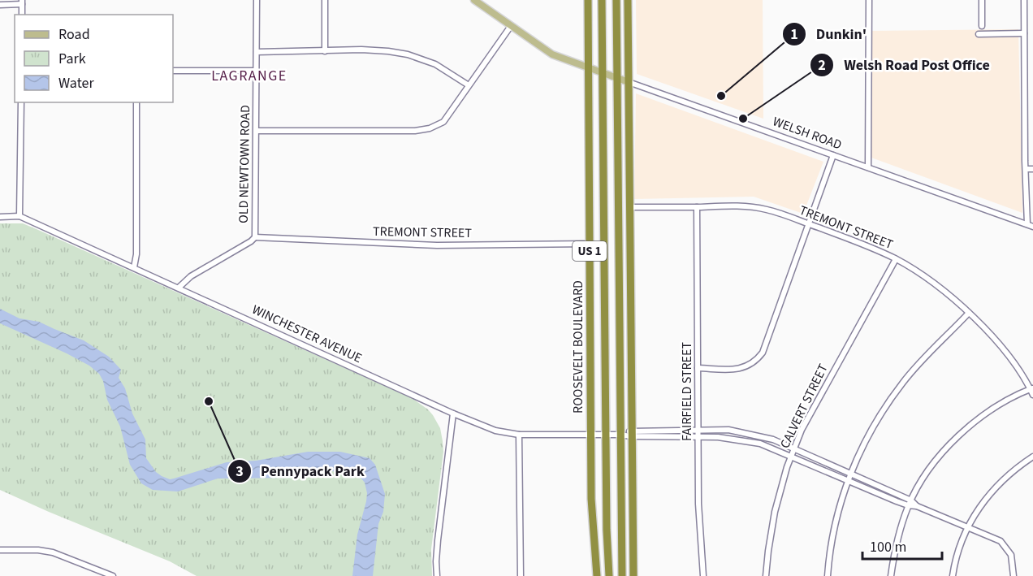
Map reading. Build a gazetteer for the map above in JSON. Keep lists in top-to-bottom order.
{
  "streets": {
    "highway": ["US 1", "ROOSEVELT BOULEVARD"],
    "main road": ["WELSH ROAD"],
    "street": [
      "OLD NEWTOWN ROAD",
      "TREMONT STREET",
      "WINCHESTER AVENUE",
      "FAIRFIELD STREET",
      "CALVERT STREET"
    ]
  },
  "crossings": [
    ["WELSH ROAD", "US 1"],
    ["WELSH ROAD", "ROOSEVELT BOULEVARD"],
    ["OLD NEWTOWN ROAD", "TREMONT STREET"],
    ["OLD NEWTOWN ROAD", "WINCHESTER AVENUE"],
    ["TREMONT STREET", "ROOSEVELT BOULEVARD"],
    ["TREMONT STREET", "FAIRFIELD STREET"],
    ["TREMONT STREET", "CALVERT STREET"],
    ["US 1", "WINCHESTER AVENUE"],
    ["WINCHESTER AVENUE", "ROOSEVELT BOULEVARD"],
    ["WINCHESTER AVENUE", "FAIRFIELD STREET"]
  ],
  "districts": ["LAGRANGE"],
  "places": ["Dunkin'", "Welsh Road Post Office", "Pennypack Park"],
  "legend": ["Road", "Park", "Water"],
  "scale_bar": "100 m"
}
